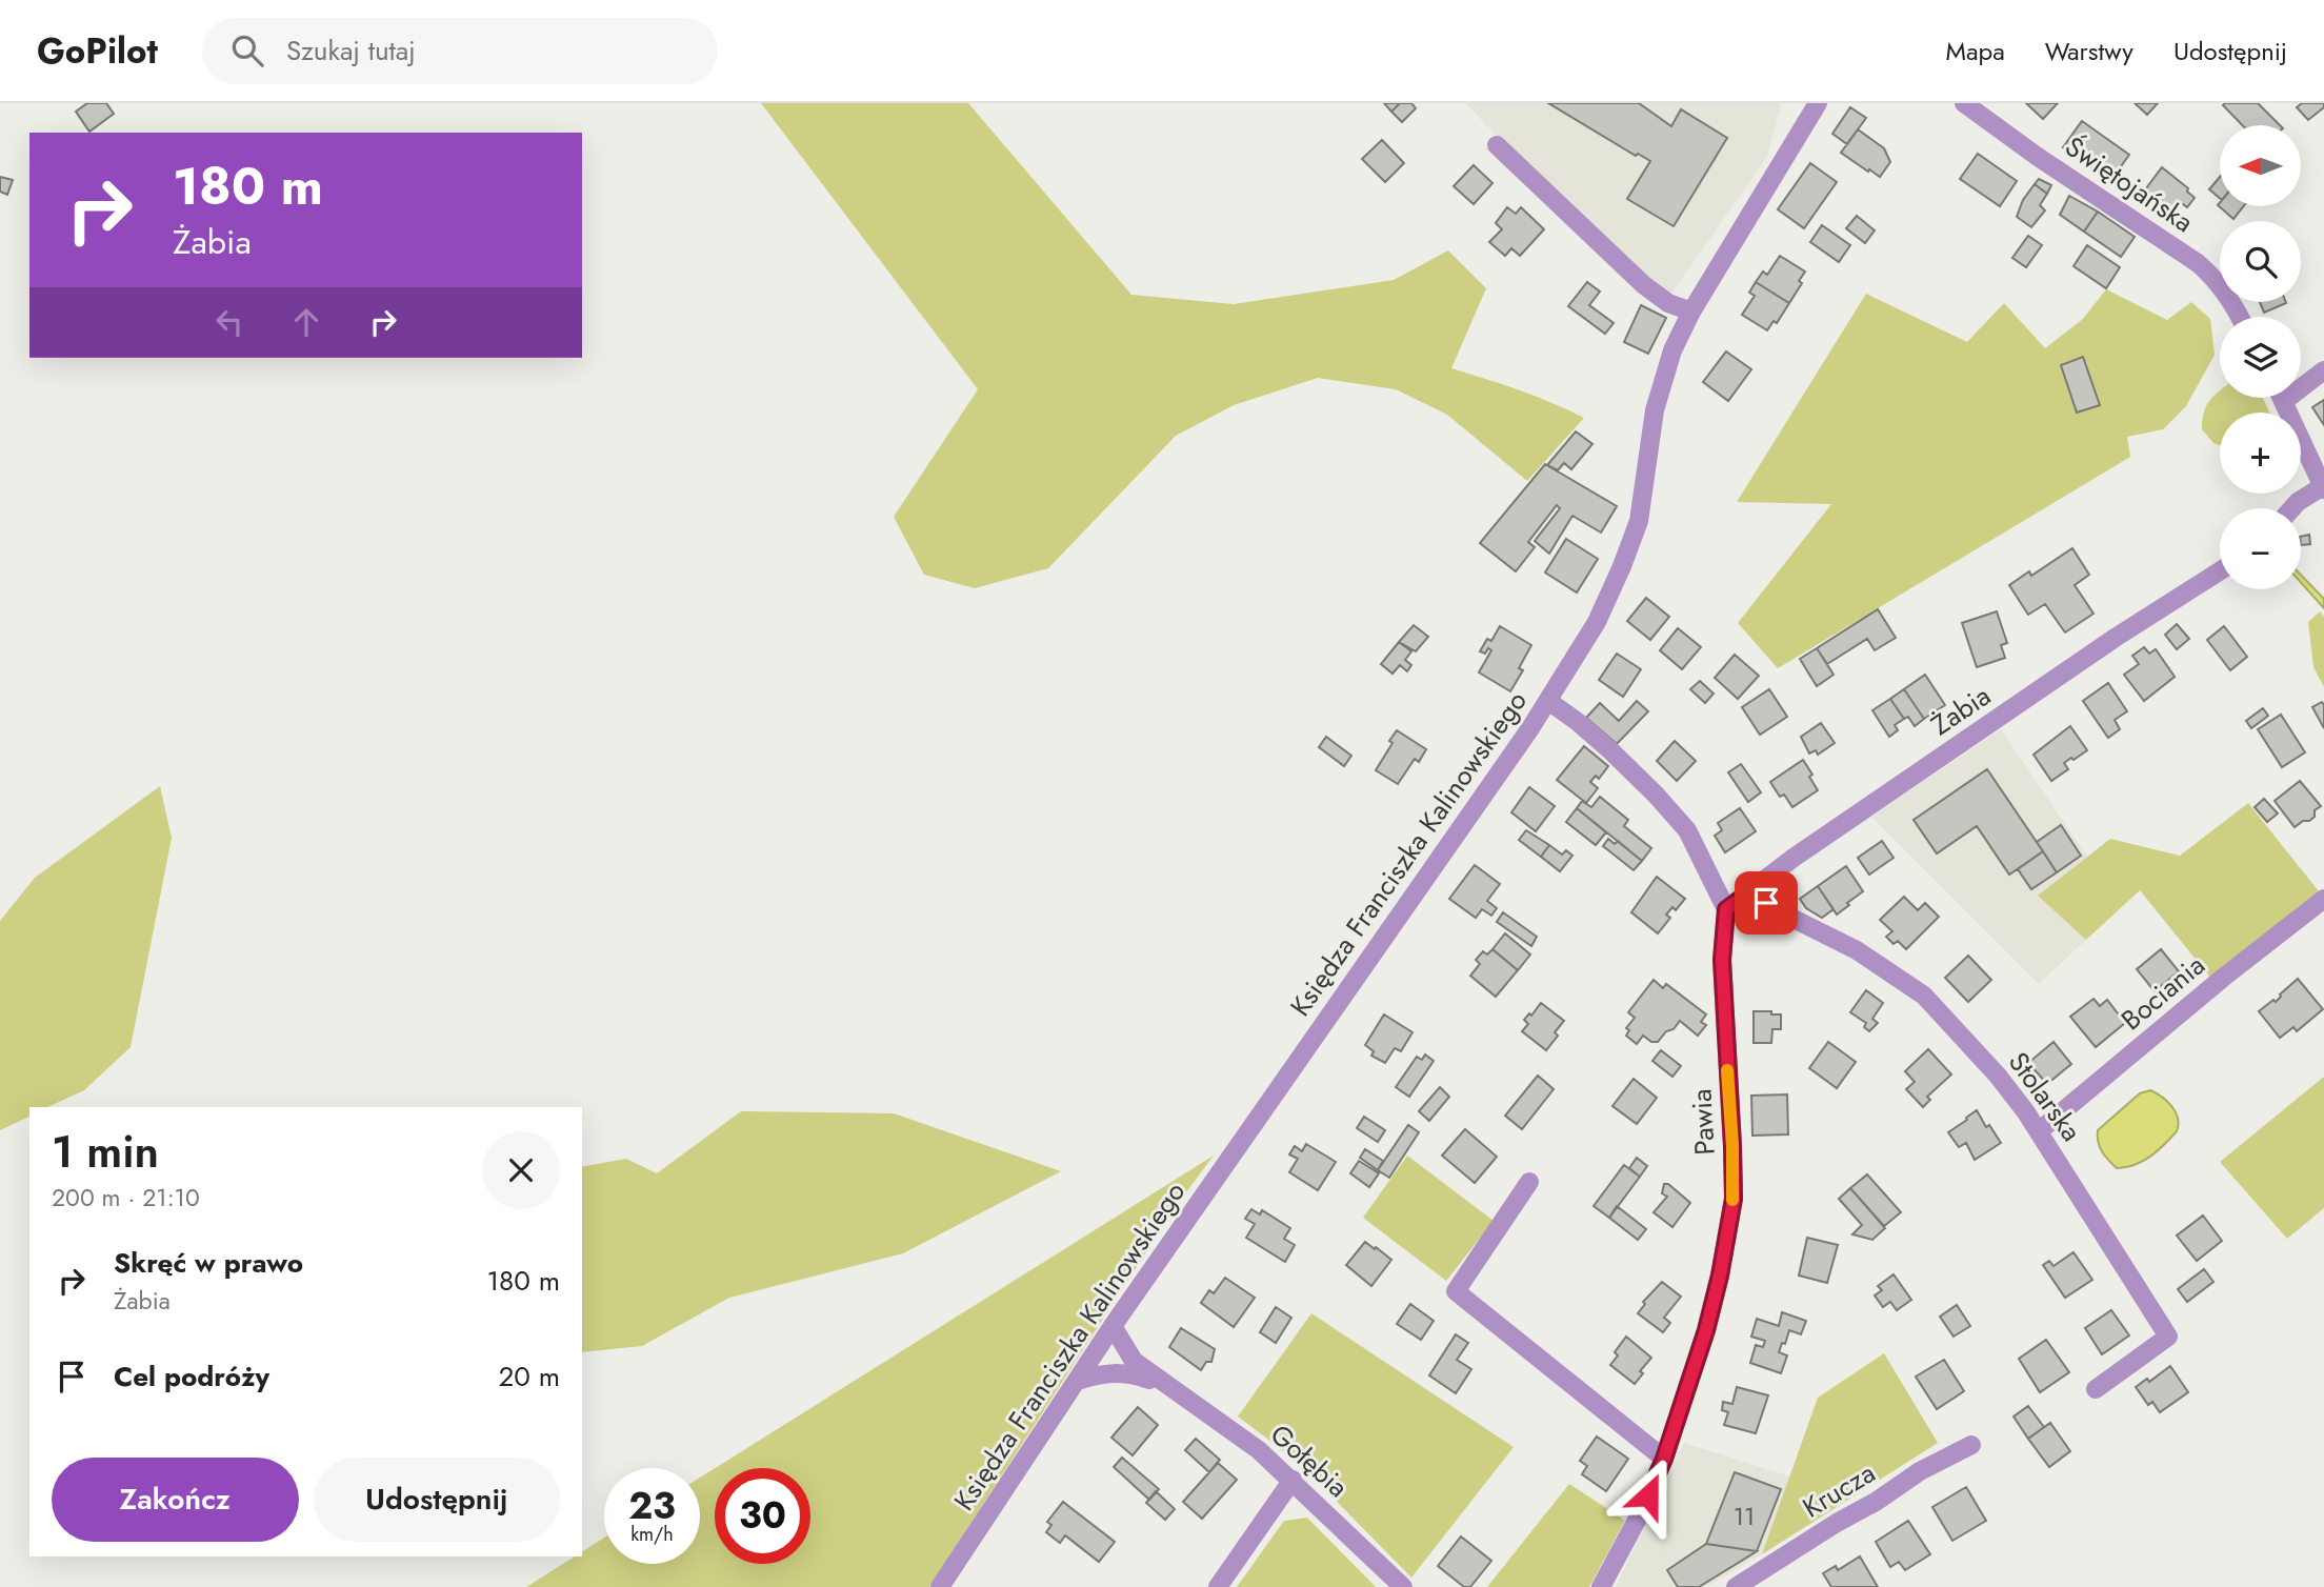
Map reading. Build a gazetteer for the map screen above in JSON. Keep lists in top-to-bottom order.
{
  "streets": {
    "street": [
      "Świętojańska",
      "Żabia",
      "Księdza Franciszka Kalinowskiego",
      "Bociania",
      "Stolarska",
      "Pawia",
      "Gołębia",
      "Krucza"
    ]
  },
  "crossings": [
    ["Żabia", "Stolarska"],
    ["Żabia", "Pawia"],
    ["Księdza Franciszka Kalinowskiego", "Gołębia"],
    ["Bociania", "Stolarska"]
  ],
  "house_numbers": ["11"],
  "north": "left",
  "page": {
    "header": "GoPilot",
    "search": "Szukaj tutaj",
    "nav": ["Mapa", "Warstwy", "Udostępnij"],
    "map_buttons": ["+", "−"],
    "turn": ["180 m", "Żabia"],
    "heading": ["1 min", "200 m · 21:10"],
    "list": [
      {
        "name": "Skręć w prawo",
        "note": "Żabia",
        "value": "180 m"
      },
      {
        "name": "Cel podróży",
        "value": "20 m"
      }
    ],
    "buttons": ["Zakończ", "Udostępnij"],
    "speed": "23 km/h",
    "limit": "30"
  }
}
